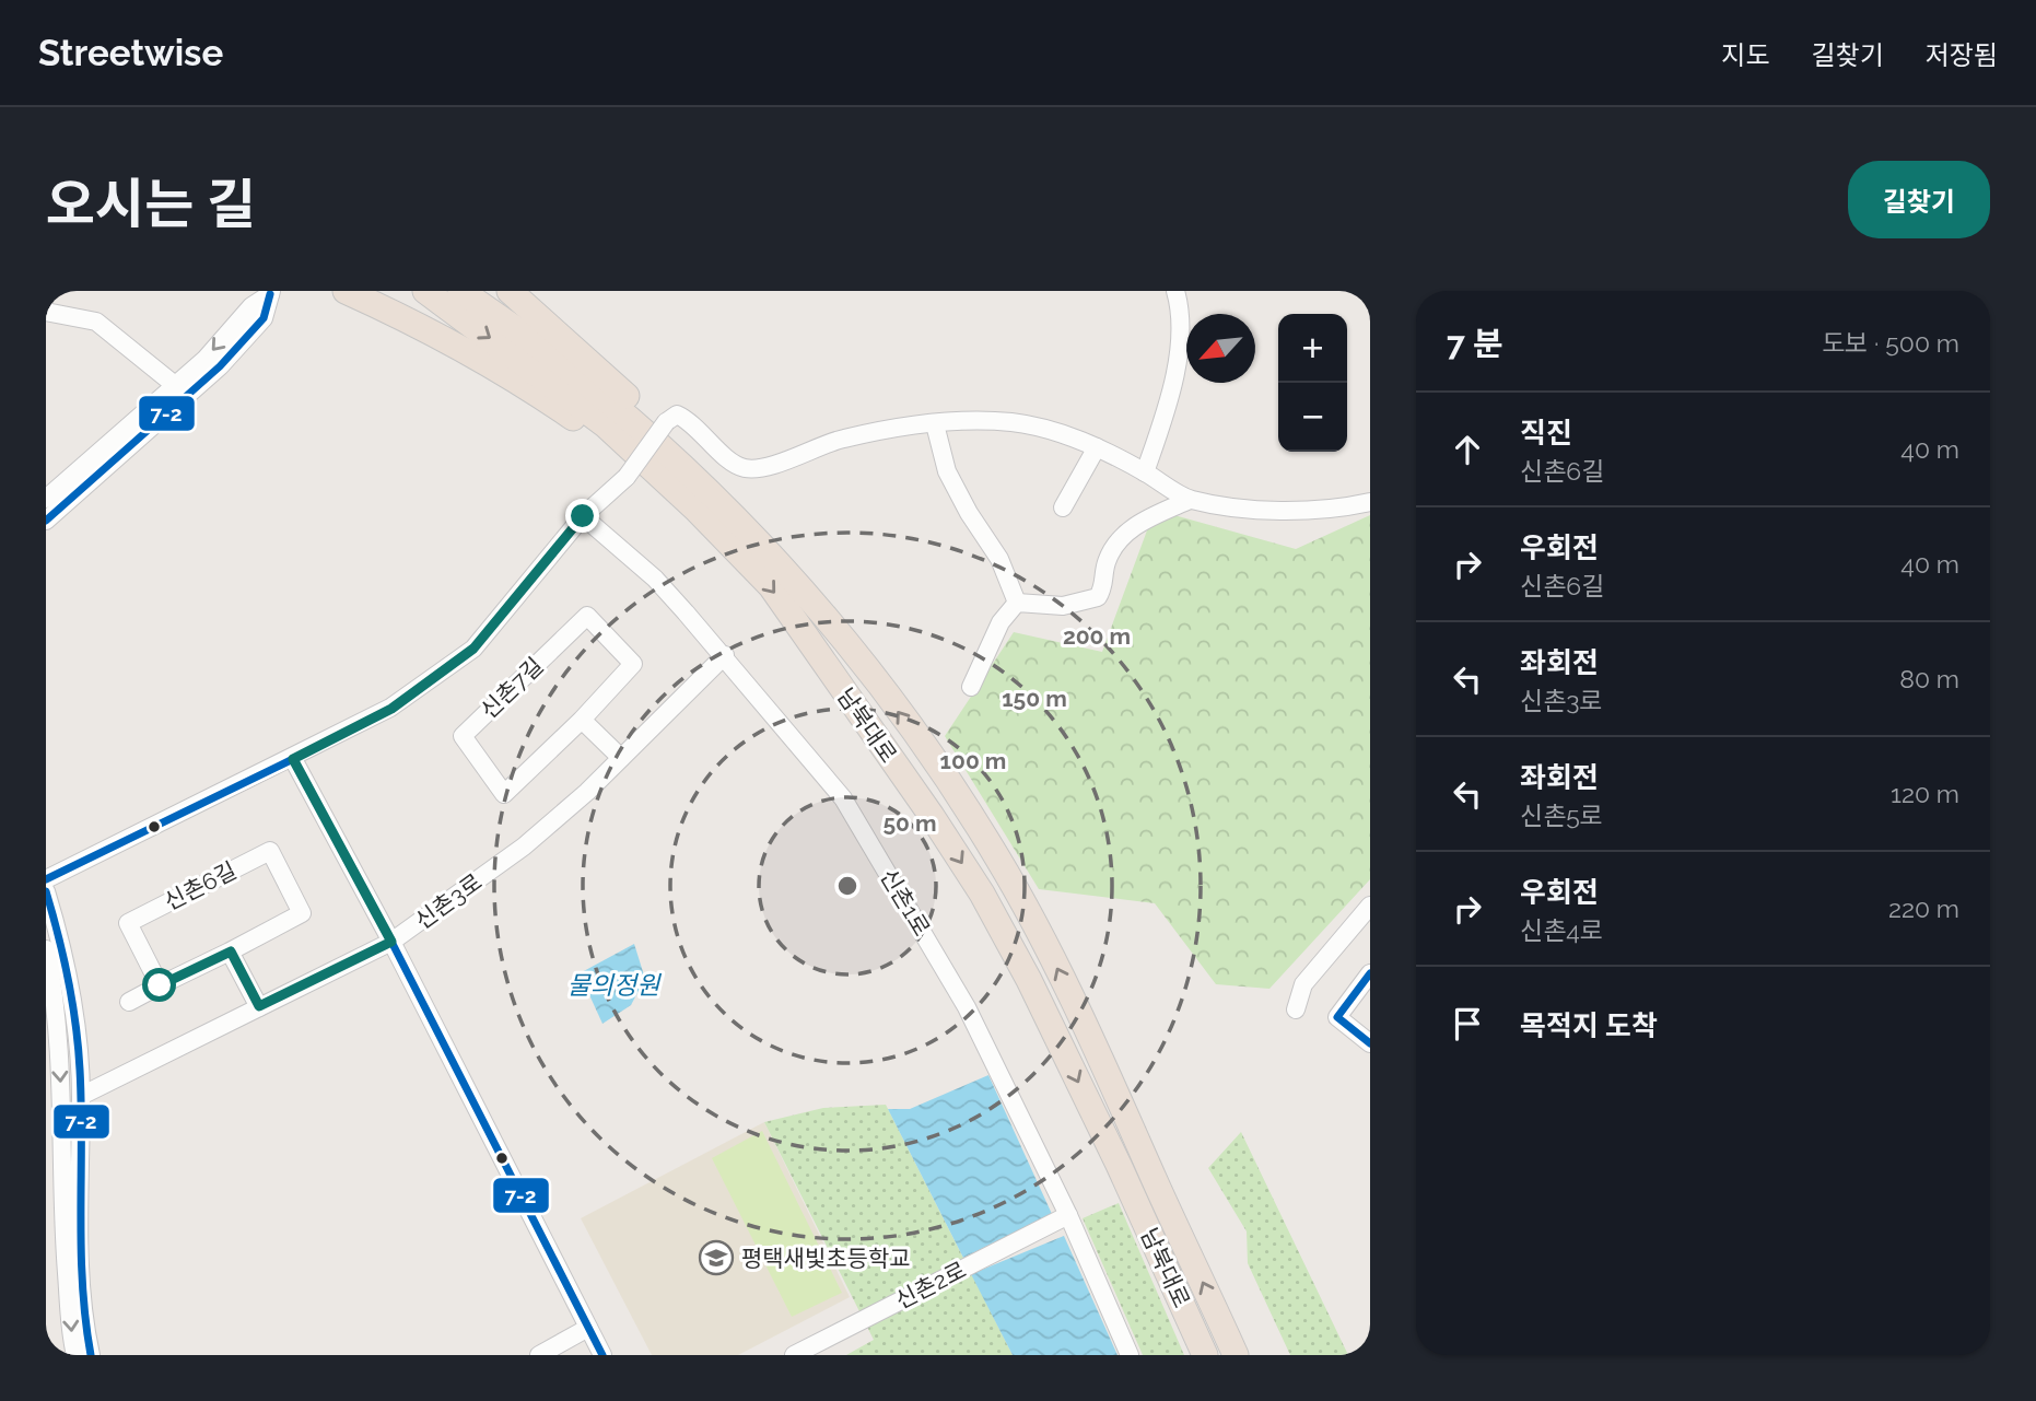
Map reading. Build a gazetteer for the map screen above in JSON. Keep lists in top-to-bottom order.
{
  "streets": {
    "highway": ["남북대로"],
    "street": [
      "신촌7길",
      "신촌6길",
      "신촌3로",
      "신촌1로",
      "신촌2로"
    ]
  },
  "crossings": [
    ["신촌3로", "신촌1로"],
    ["신촌1로", "신촌2로"]
  ],
  "water": ["물의정원"],
  "places": {
    "school or university": ["평택새빛초등학교"]
  },
  "lines": ["transit line 7-2"],
  "north": "bottom left",
  "page": {
    "header": "Streetwise",
    "nav": ["지도", "길찾기", "저장됨"],
    "title": "오시는 길",
    "buttons": "길찾기",
    "heading": ["7 분", "도보 · 500 m"],
    "map_buttons": ["+", "−"],
    "list": [
      ["직진", "신촌6길", "40 m"],
      ["우회전", "신촌6길", "40 m"],
      ["좌회전", "신촌3로", "80 m"],
      ["좌회전", "신촌5로", "120 m"],
      ["우회전", "신촌4로", "220 m"],
      "목적지 도착"
    ]
  },
  "rings": [
    "200 m",
    "150 m",
    "100 m",
    "50 m"
  ]
}
